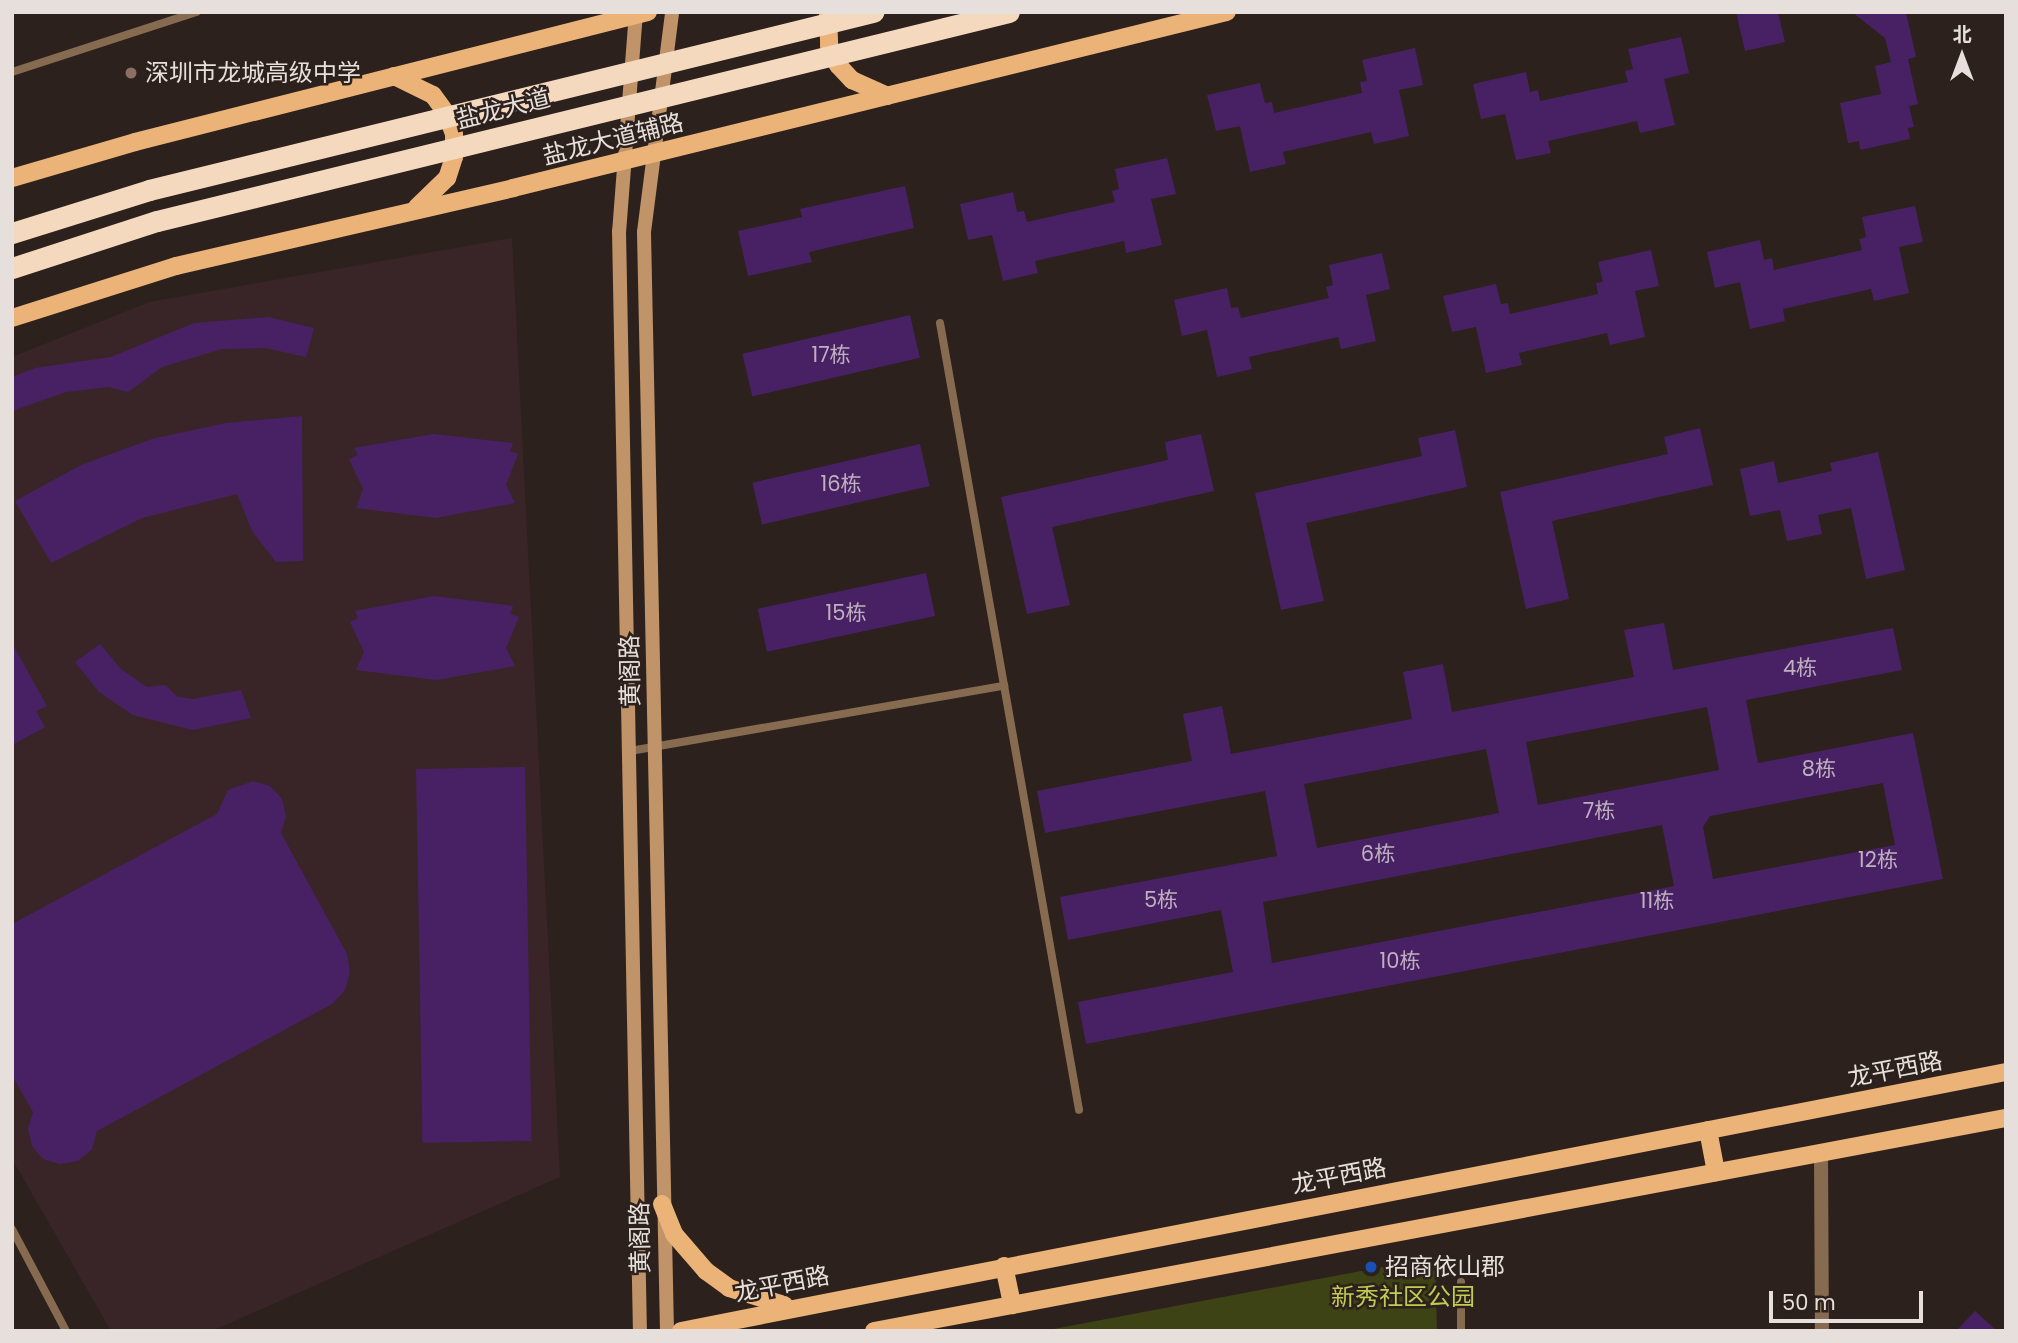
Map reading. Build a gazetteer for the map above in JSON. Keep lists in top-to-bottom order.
{
  "streets": {
    "highway": ["盐龙大道"],
    "main road": ["盐龙大道辅路", "黄阁路", "龙平西路"]
  },
  "crossings": [
    ["盐龙大道辅路", "黄阁路"]
  ],
  "parks": ["新秀社区公园"],
  "places": ["深圳市龙城高级中学", "招商依山郡"],
  "house_numbers": [
    "17栋",
    "16栋",
    "15栋",
    "4栋",
    "8栋",
    "7栋",
    "6栋",
    "12栋",
    "5栋",
    "11栋",
    "10栋"
  ],
  "scale_bar": "50 m",
  "north": "top"
}
